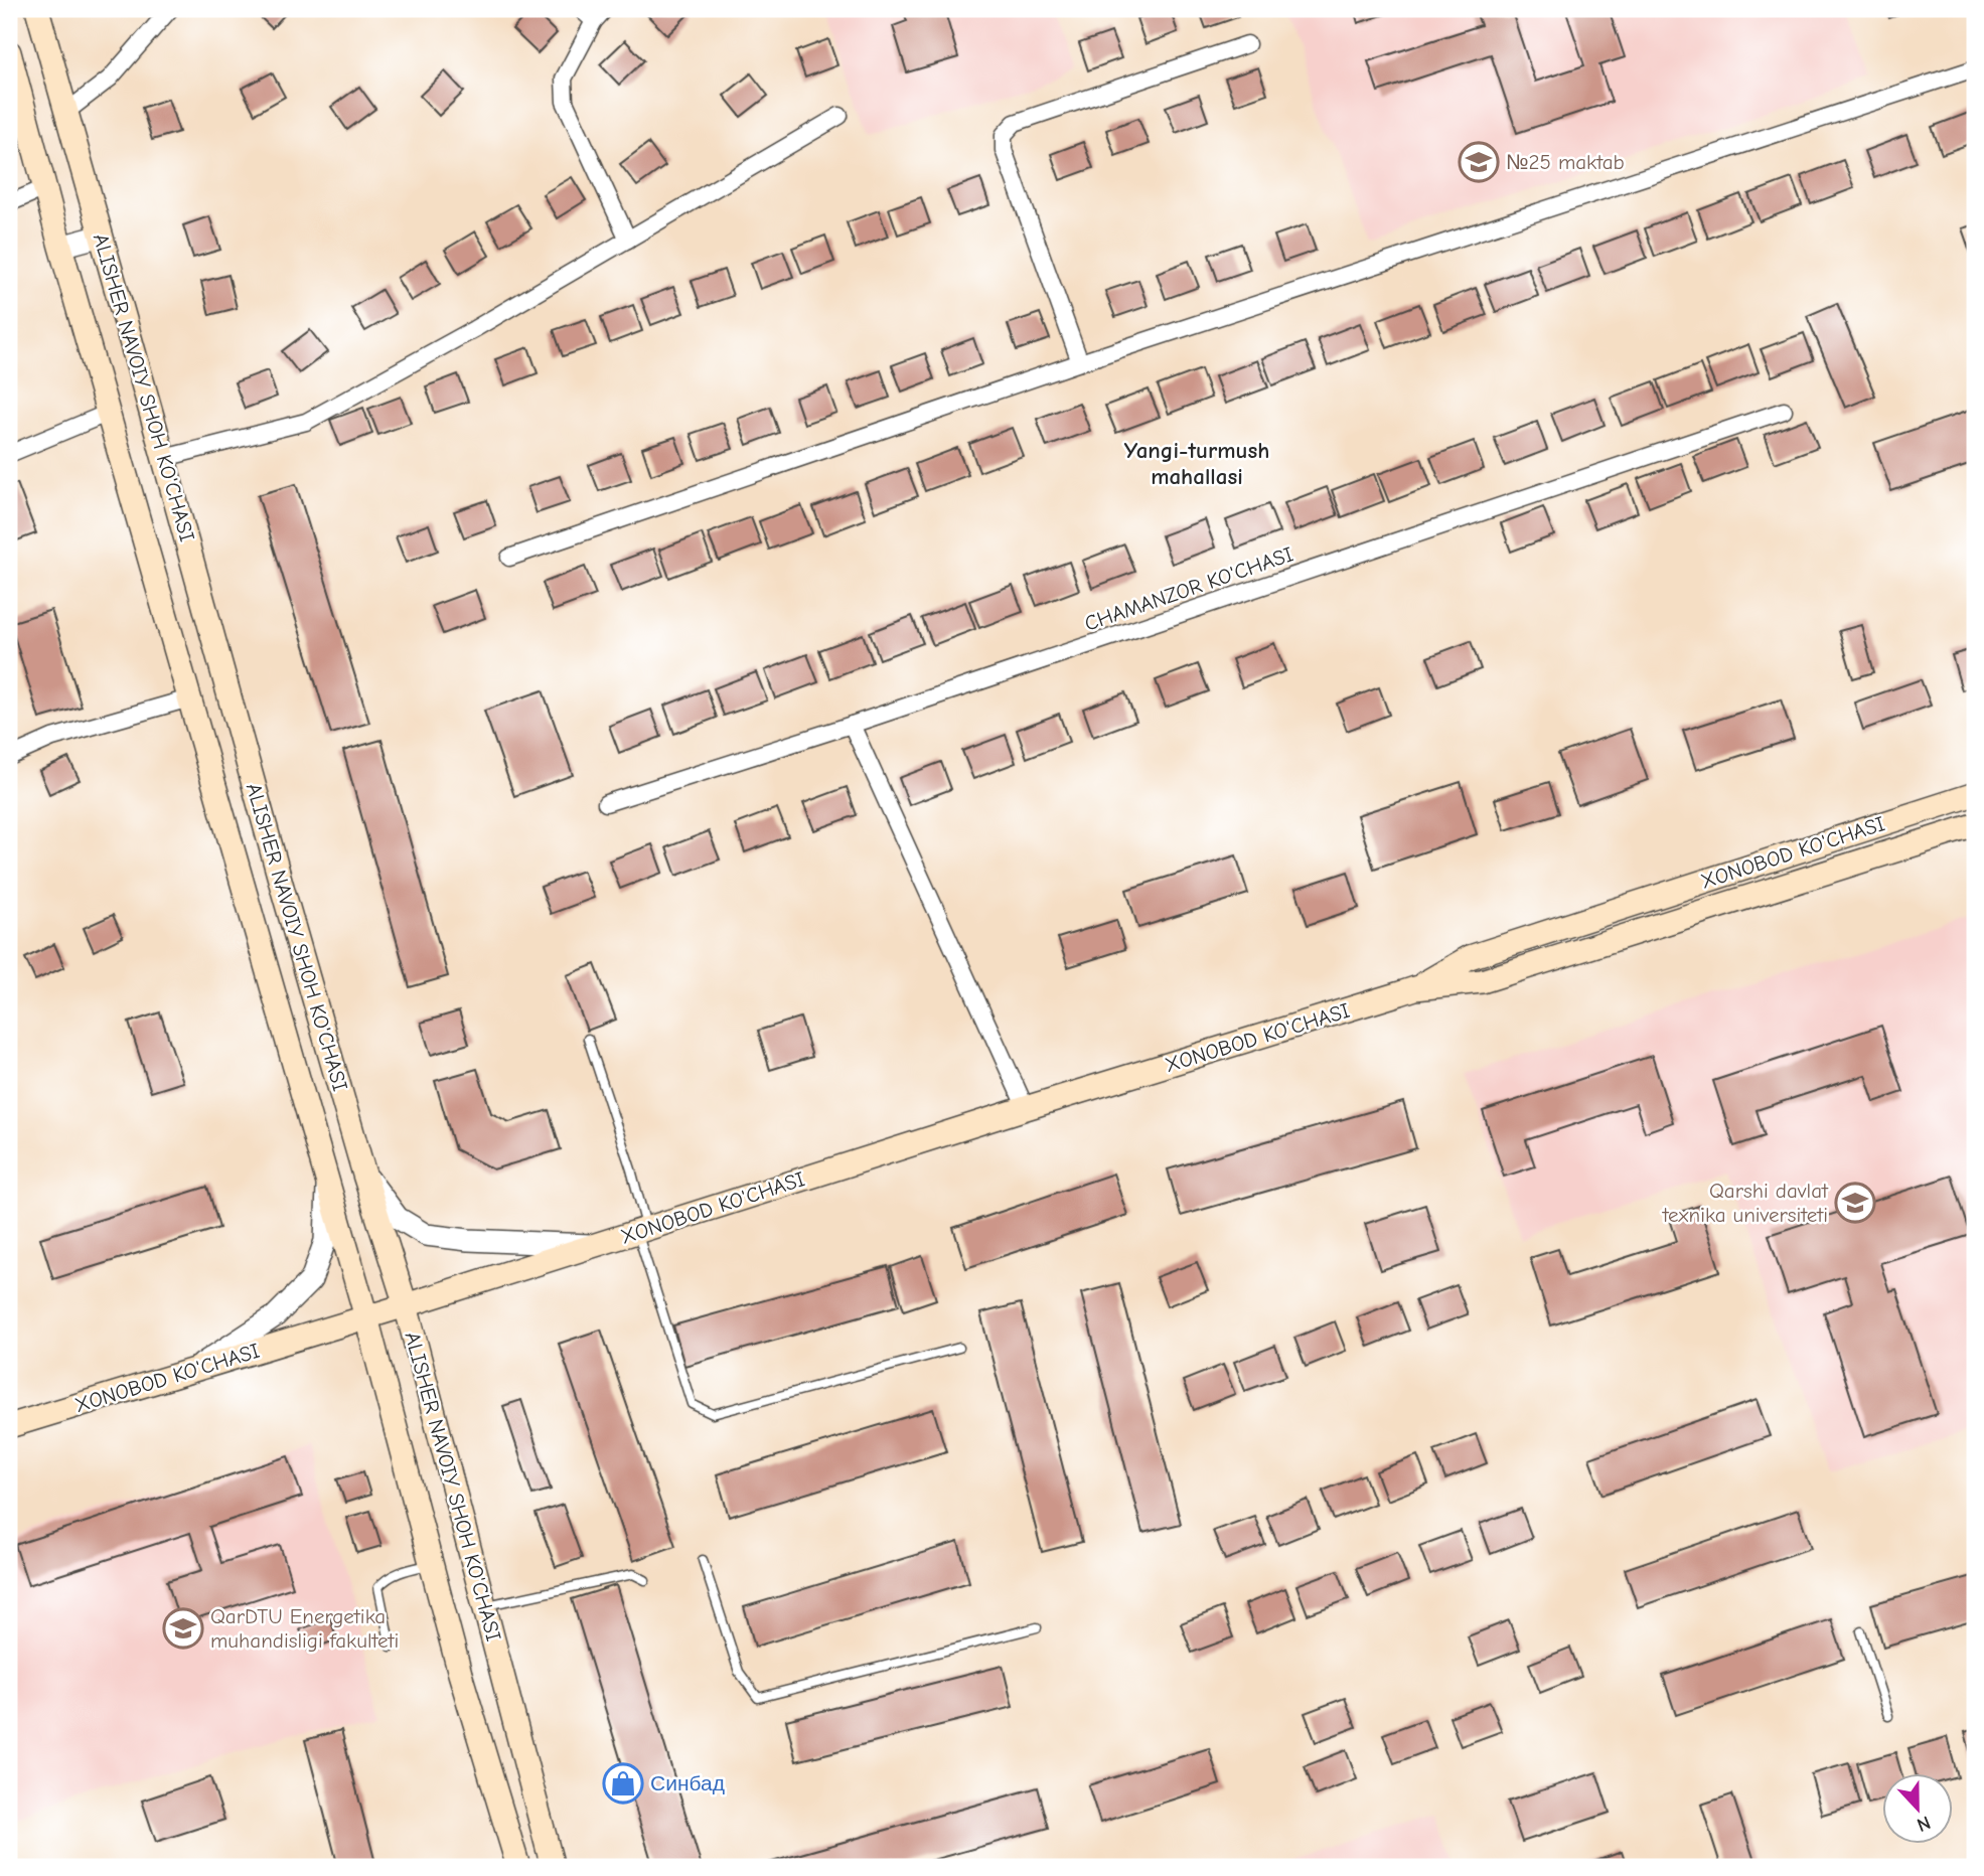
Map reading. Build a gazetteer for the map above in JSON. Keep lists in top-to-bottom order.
{
  "streets": {
    "main road": ["ALISHER NAVOIY SHOH KO'CHASI", "XONOBOD KO'CHASI"],
    "street": ["CHAMANZOR KO'CHASI"]
  },
  "crossings": [
    ["ALISHER NAVOIY SHOH KO'CHASI", "XONOBOD KO'CHASI"]
  ],
  "districts": ["Yangi-turmush mahallasi"],
  "places": {
    "school or university": ["№25 maktab", "Qarshi davlat texnika universiteti", "QarDTU Energetika muhandisligi fakulteti"],
    "shop": ["Синбад"]
  },
  "north": "bottom"
}
